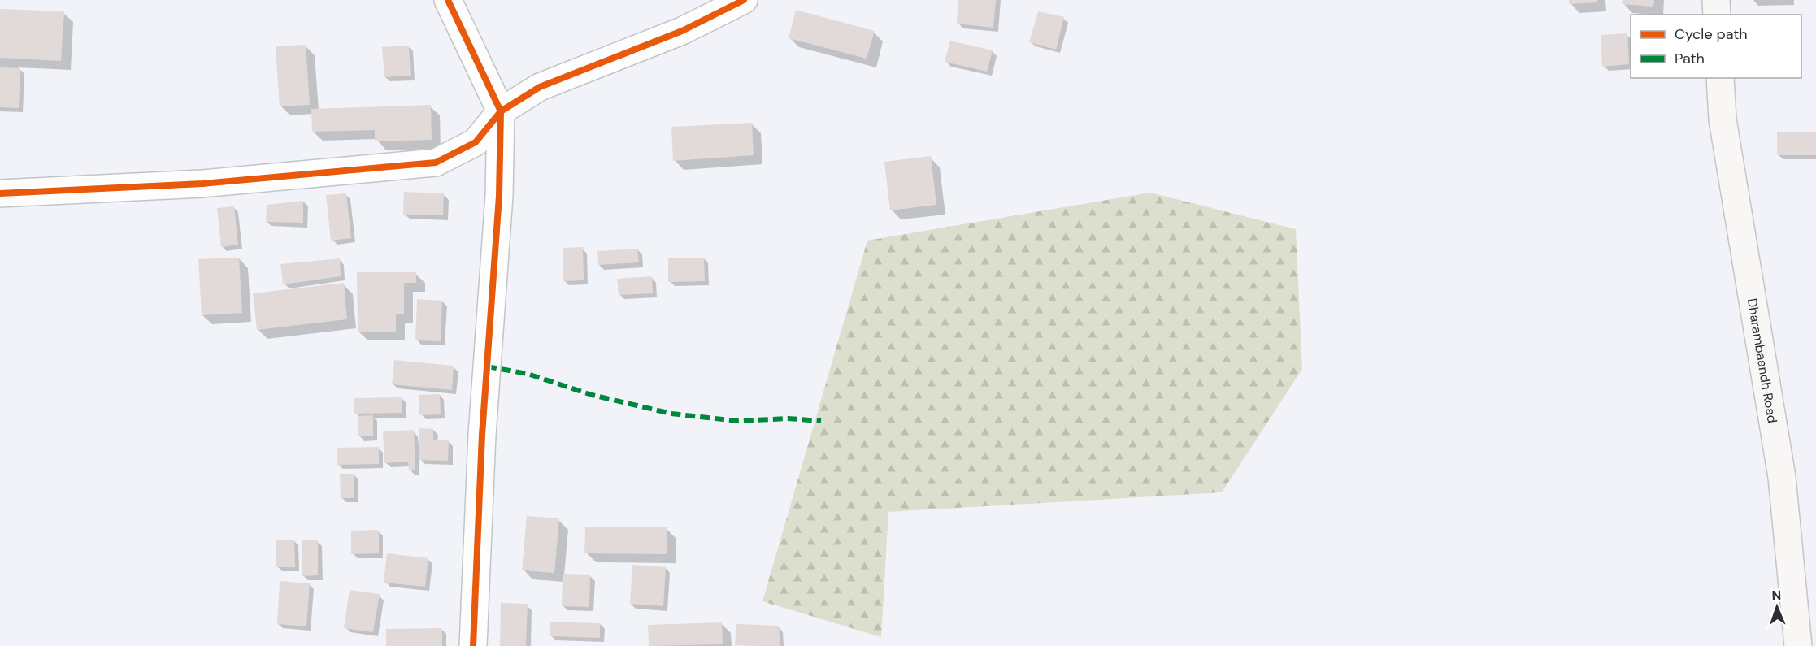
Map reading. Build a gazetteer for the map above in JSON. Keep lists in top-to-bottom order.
{
  "streets": {
    "main road": ["Dharambaandh Road"]
  },
  "legend": ["Cycle path", "Path"],
  "north": "top"
}
